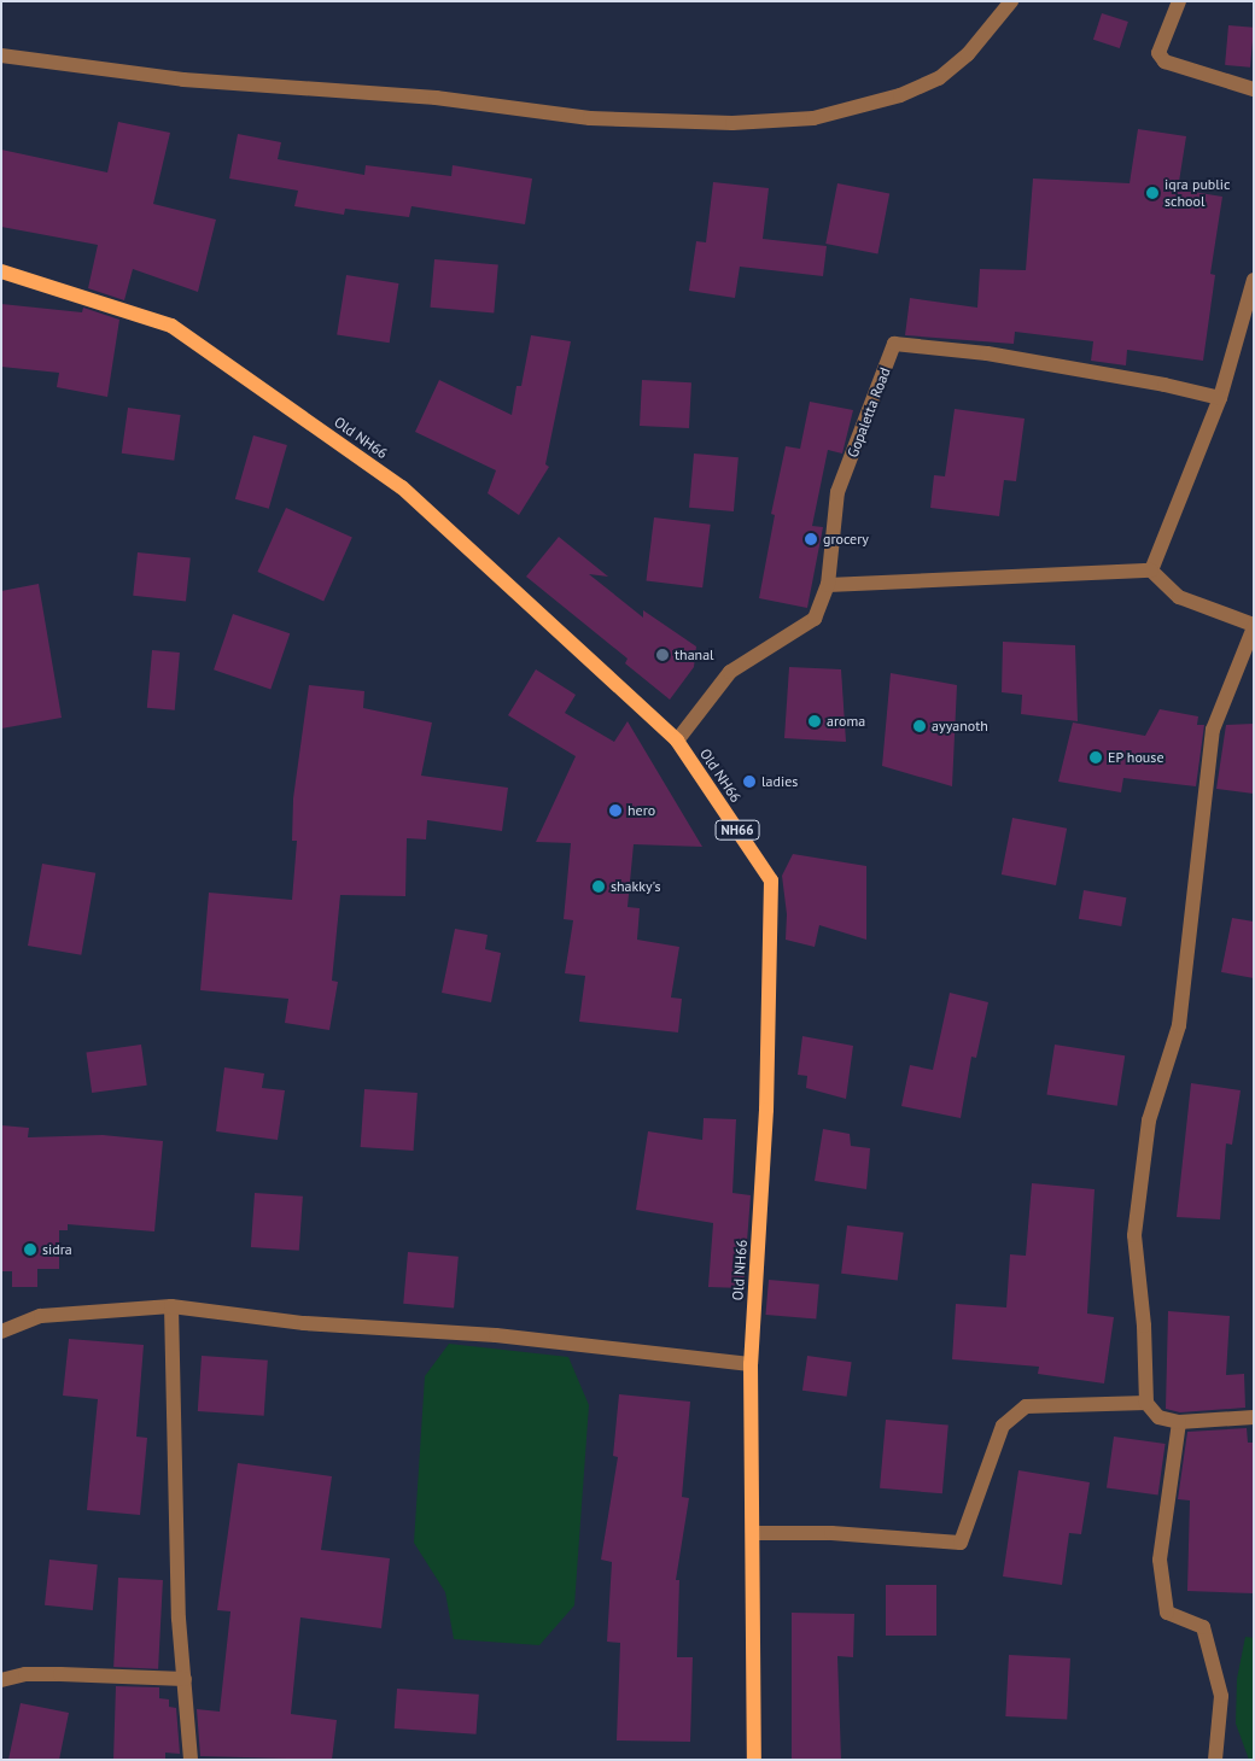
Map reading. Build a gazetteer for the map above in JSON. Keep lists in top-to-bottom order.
{
  "streets": {
    "main road": ["Old NH66", "NH66"],
    "street": ["Gopaletta Road"]
  },
  "crossings": [
    ["Gopaletta Road", "Old NH66"]
  ],
  "places": [
    "iqra public school",
    "grocery",
    "thanal",
    "aroma",
    "ayyanoth",
    "EP house",
    "ladies",
    "hero",
    "shakky's",
    "sidra"
  ]
}
